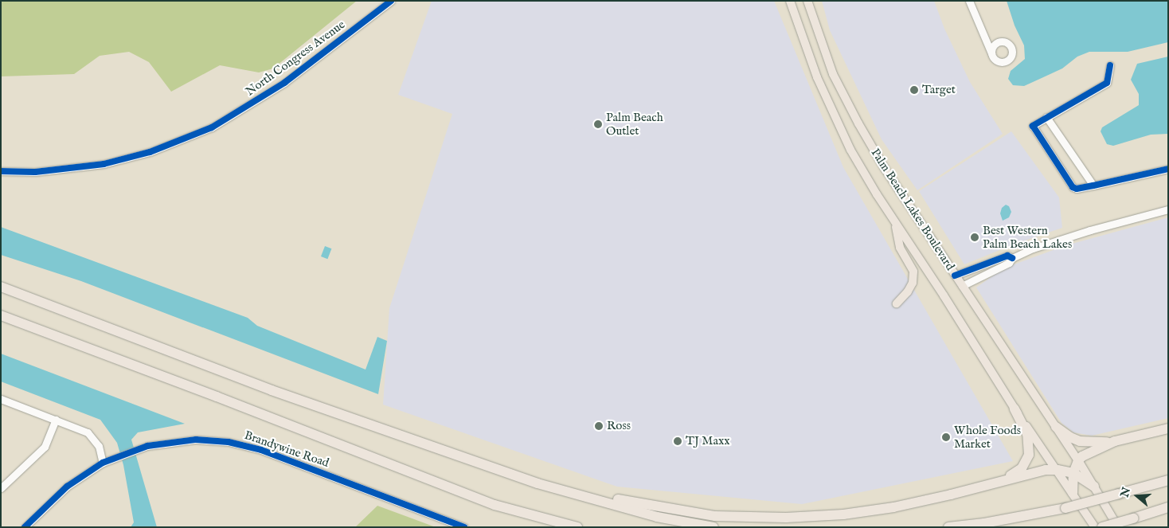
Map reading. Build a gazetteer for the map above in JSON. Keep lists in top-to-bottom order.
{
  "streets": {
    "main road": ["Palm Beach Lakes Boulevard"],
    "street": ["North Congress Avenue", "Brandywine Road"]
  },
  "places": [
    "Target",
    "Palm Beach Outlet",
    "Best Western Palm Beach Lakes",
    "Ross",
    "Whole Foods Market",
    "TJ Maxx"
  ],
  "north": "left"
}
